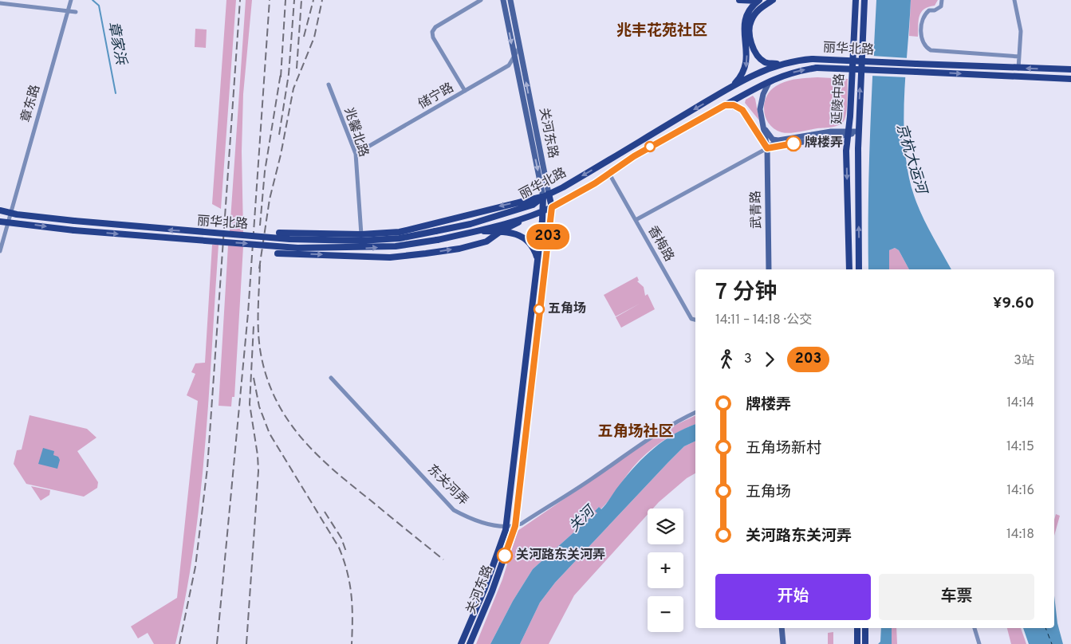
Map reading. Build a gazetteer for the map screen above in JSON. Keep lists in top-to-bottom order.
{
  "streets": {
    "main road": ["丽华北路", "延陵中路", "关河东路"],
    "street": [
      "储宁路",
      "章东路",
      "兆馨北路",
      "武青路",
      "香梅路",
      "东关河弄"
    ]
  },
  "crossings": [
    ["丽华北路", "章东路"],
    ["丽华北路", "关河东路"],
    ["丽华北路", "武青路"],
    ["丽华北路", "香梅路"],
    ["储宁路", "兆馨北路"],
    ["储宁路", "关河东路"],
    ["关河东路", "东关河弄"]
  ],
  "districts": ["兆丰花苑社区", "五角场社区"],
  "water": ["章家浜", "京杭大运河", "关河"],
  "places": ["牌楼弄", "五角场", "关河路东关河弄"],
  "lines": ["bus line 203"],
  "page": {
    "on_map": "203",
    "heading": ["7 分钟", "14:11 – 14:18 · 公交", "¥9.60"],
    "legs": ["3", "203", "3站"],
    "list": [
      {
        "name": "牌楼弄",
        "value": "14:14"
      },
      {
        "name": "五角场新村",
        "value": "14:15"
      },
      {
        "name": "五角场",
        "value": "14:16"
      },
      {
        "name": "关河路东关河弄",
        "value": "14:18"
      }
    ],
    "map_buttons": ["+", "−"],
    "buttons": ["开始", "车票"]
  }
}
